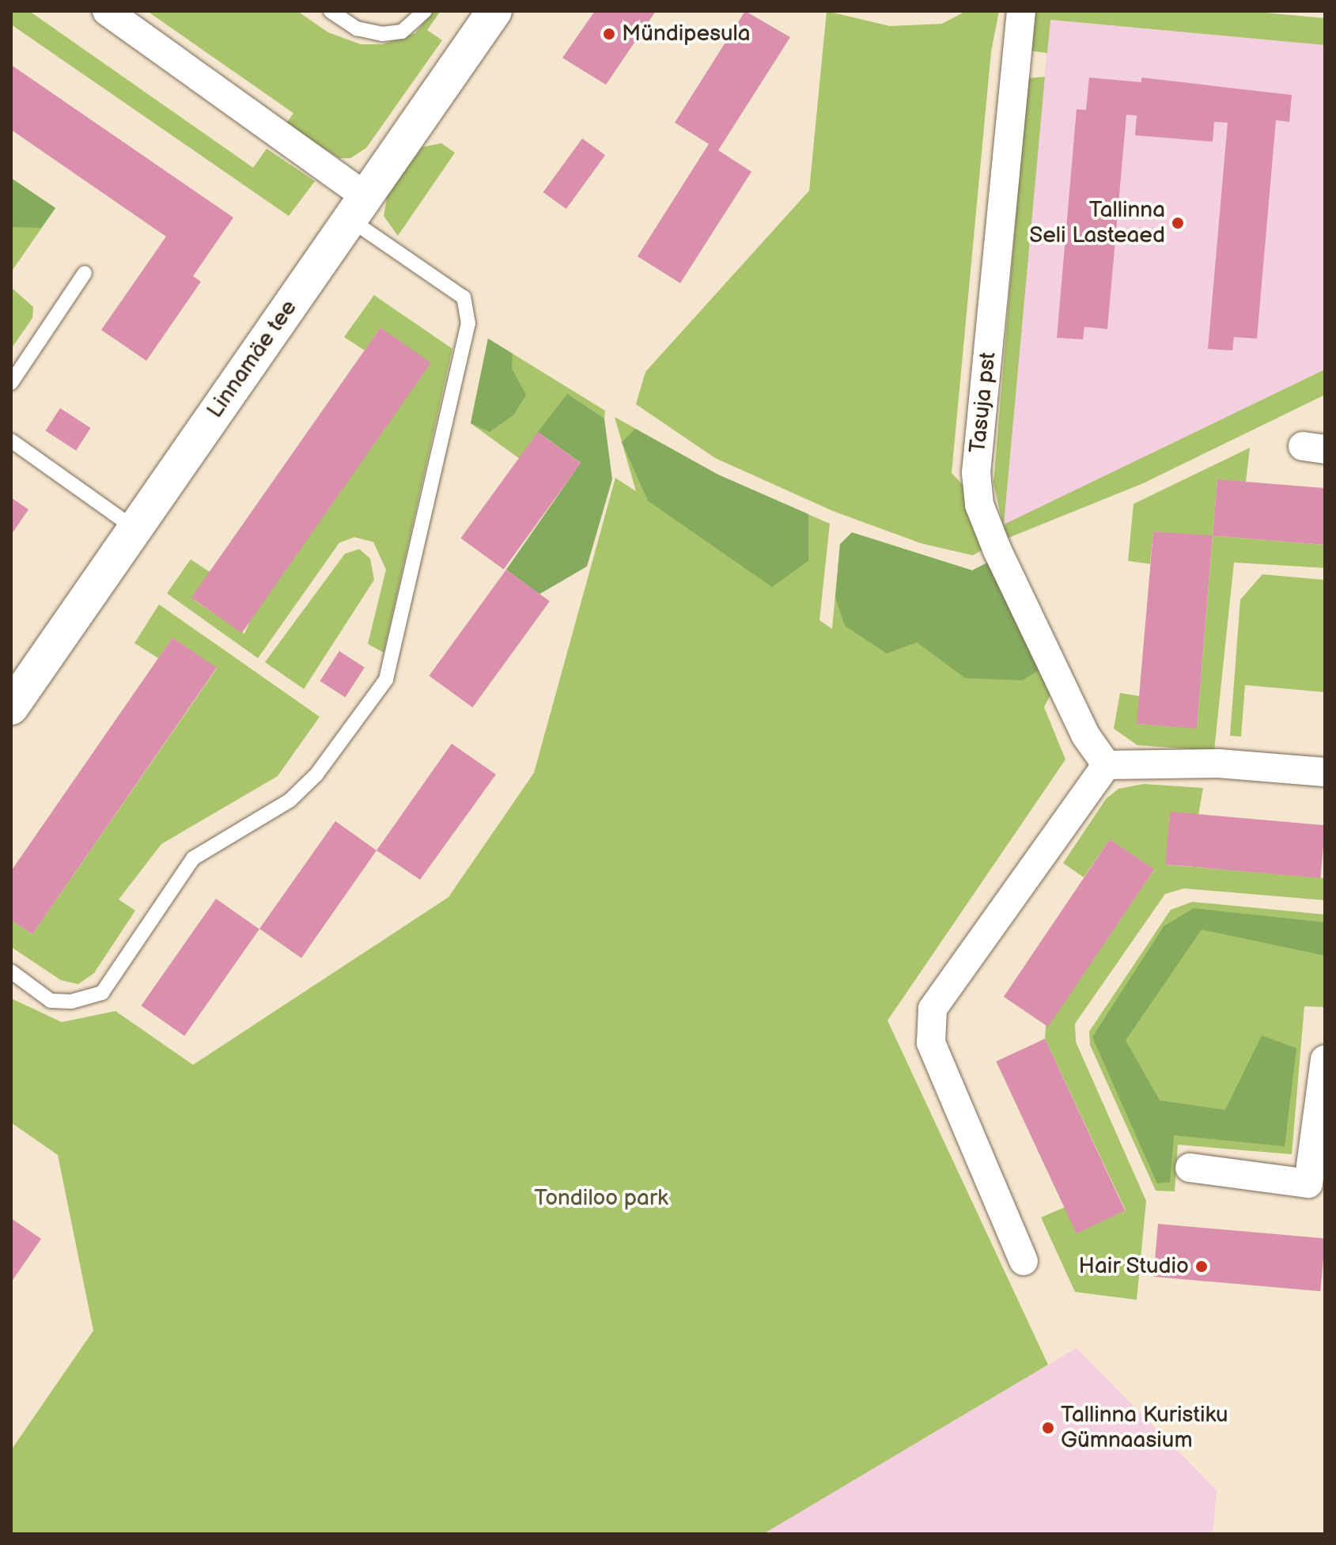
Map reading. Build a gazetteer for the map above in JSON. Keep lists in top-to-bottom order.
{
  "streets": {
    "street": ["Linnamäe tee", "Tasuja pst"]
  },
  "parks": ["Tondiloo park"],
  "places": [
    "Mündipesula",
    "Tallinna Seli Lasteaed",
    "Hair Studio",
    "Tallinna Kuristiku Gümnaasium"
  ]
}
